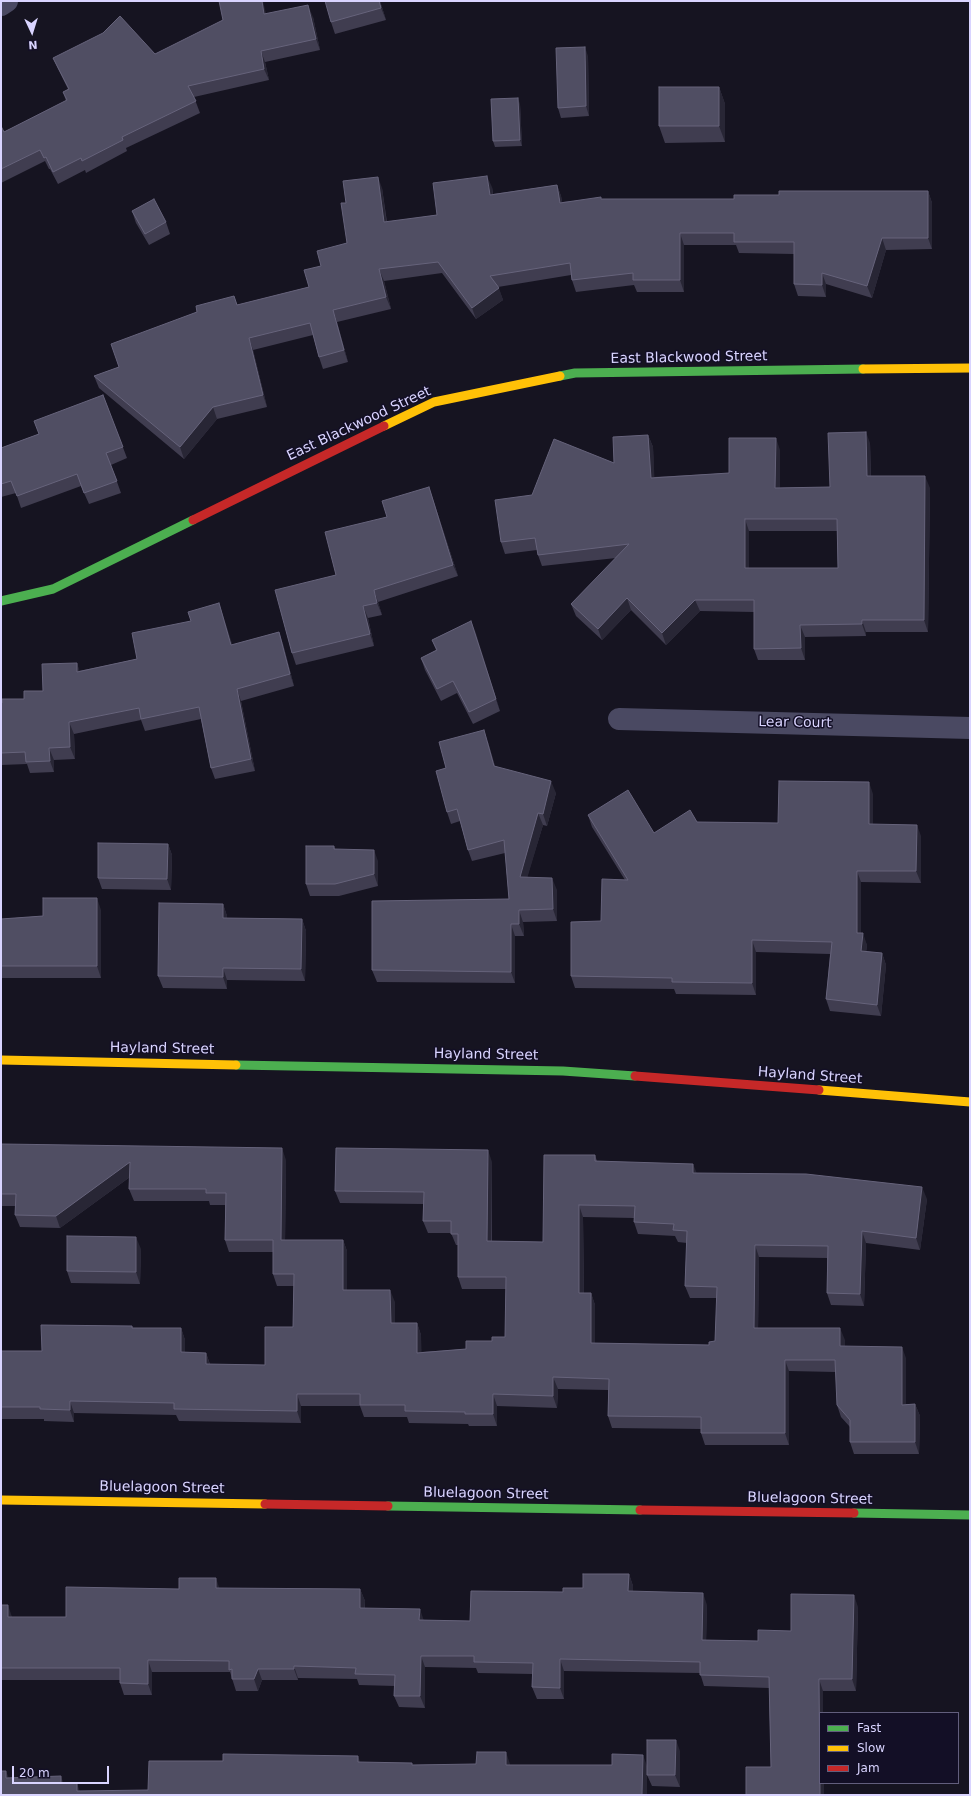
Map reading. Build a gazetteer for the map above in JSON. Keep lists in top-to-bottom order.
{
  "streets": {
    "street": [
      "East Blackwood Street",
      "Lear Court",
      "Hayland Street",
      "Bluelagoon Street"
    ]
  },
  "legend": ["Fast", "Slow", "Jam"],
  "scale_bar": "20 m",
  "north": "bottom"
}
